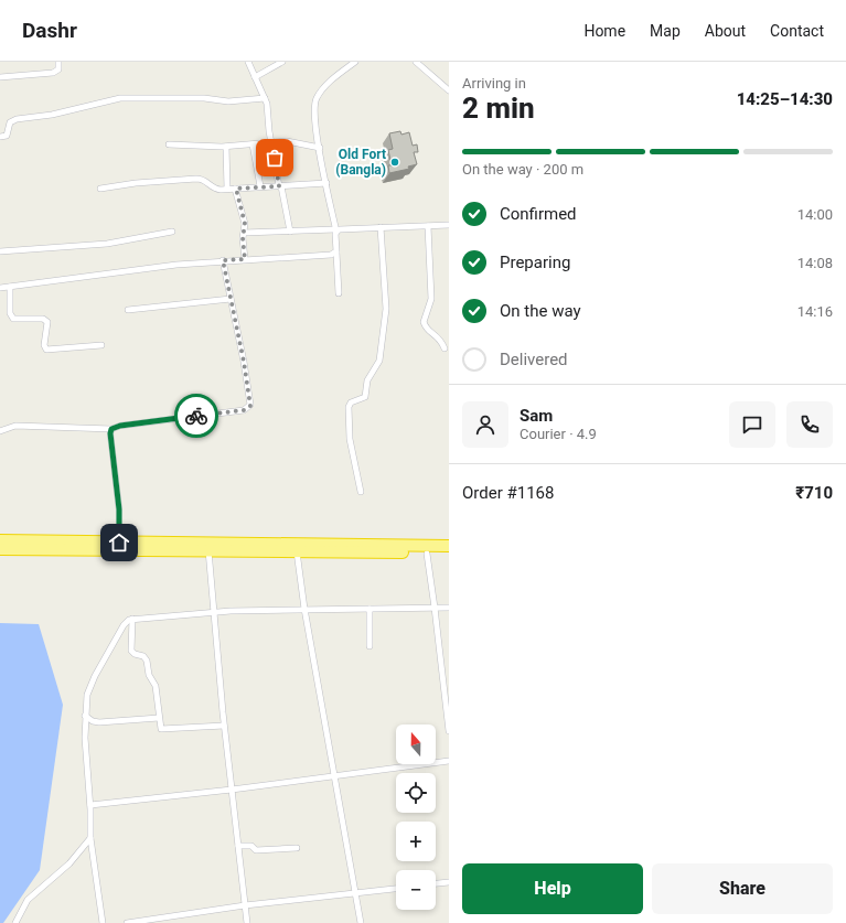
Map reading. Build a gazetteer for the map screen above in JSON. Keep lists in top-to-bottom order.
{
  "places": ["Old Fort (Bangla)"],
  "north": "top",
  "page": {
    "header": "Dashr",
    "nav": [
      "Home",
      "Map",
      "About",
      "Contact"
    ],
    "heading": ["2 min", "Arriving in", "14:25–14:30"],
    "panel": [
      "Sam",
      "Courier · 4.9",
      "Order #1168",
      "₹710"
    ],
    "bar": "On the way · 200 m",
    "list": [
      ["Confirmed", "14:00"],
      ["Preparing", "14:08"],
      ["On the way", "14:16"],
      "Delivered"
    ],
    "map_buttons": ["+", "−"],
    "buttons": ["Help", "Share"]
  }
}
